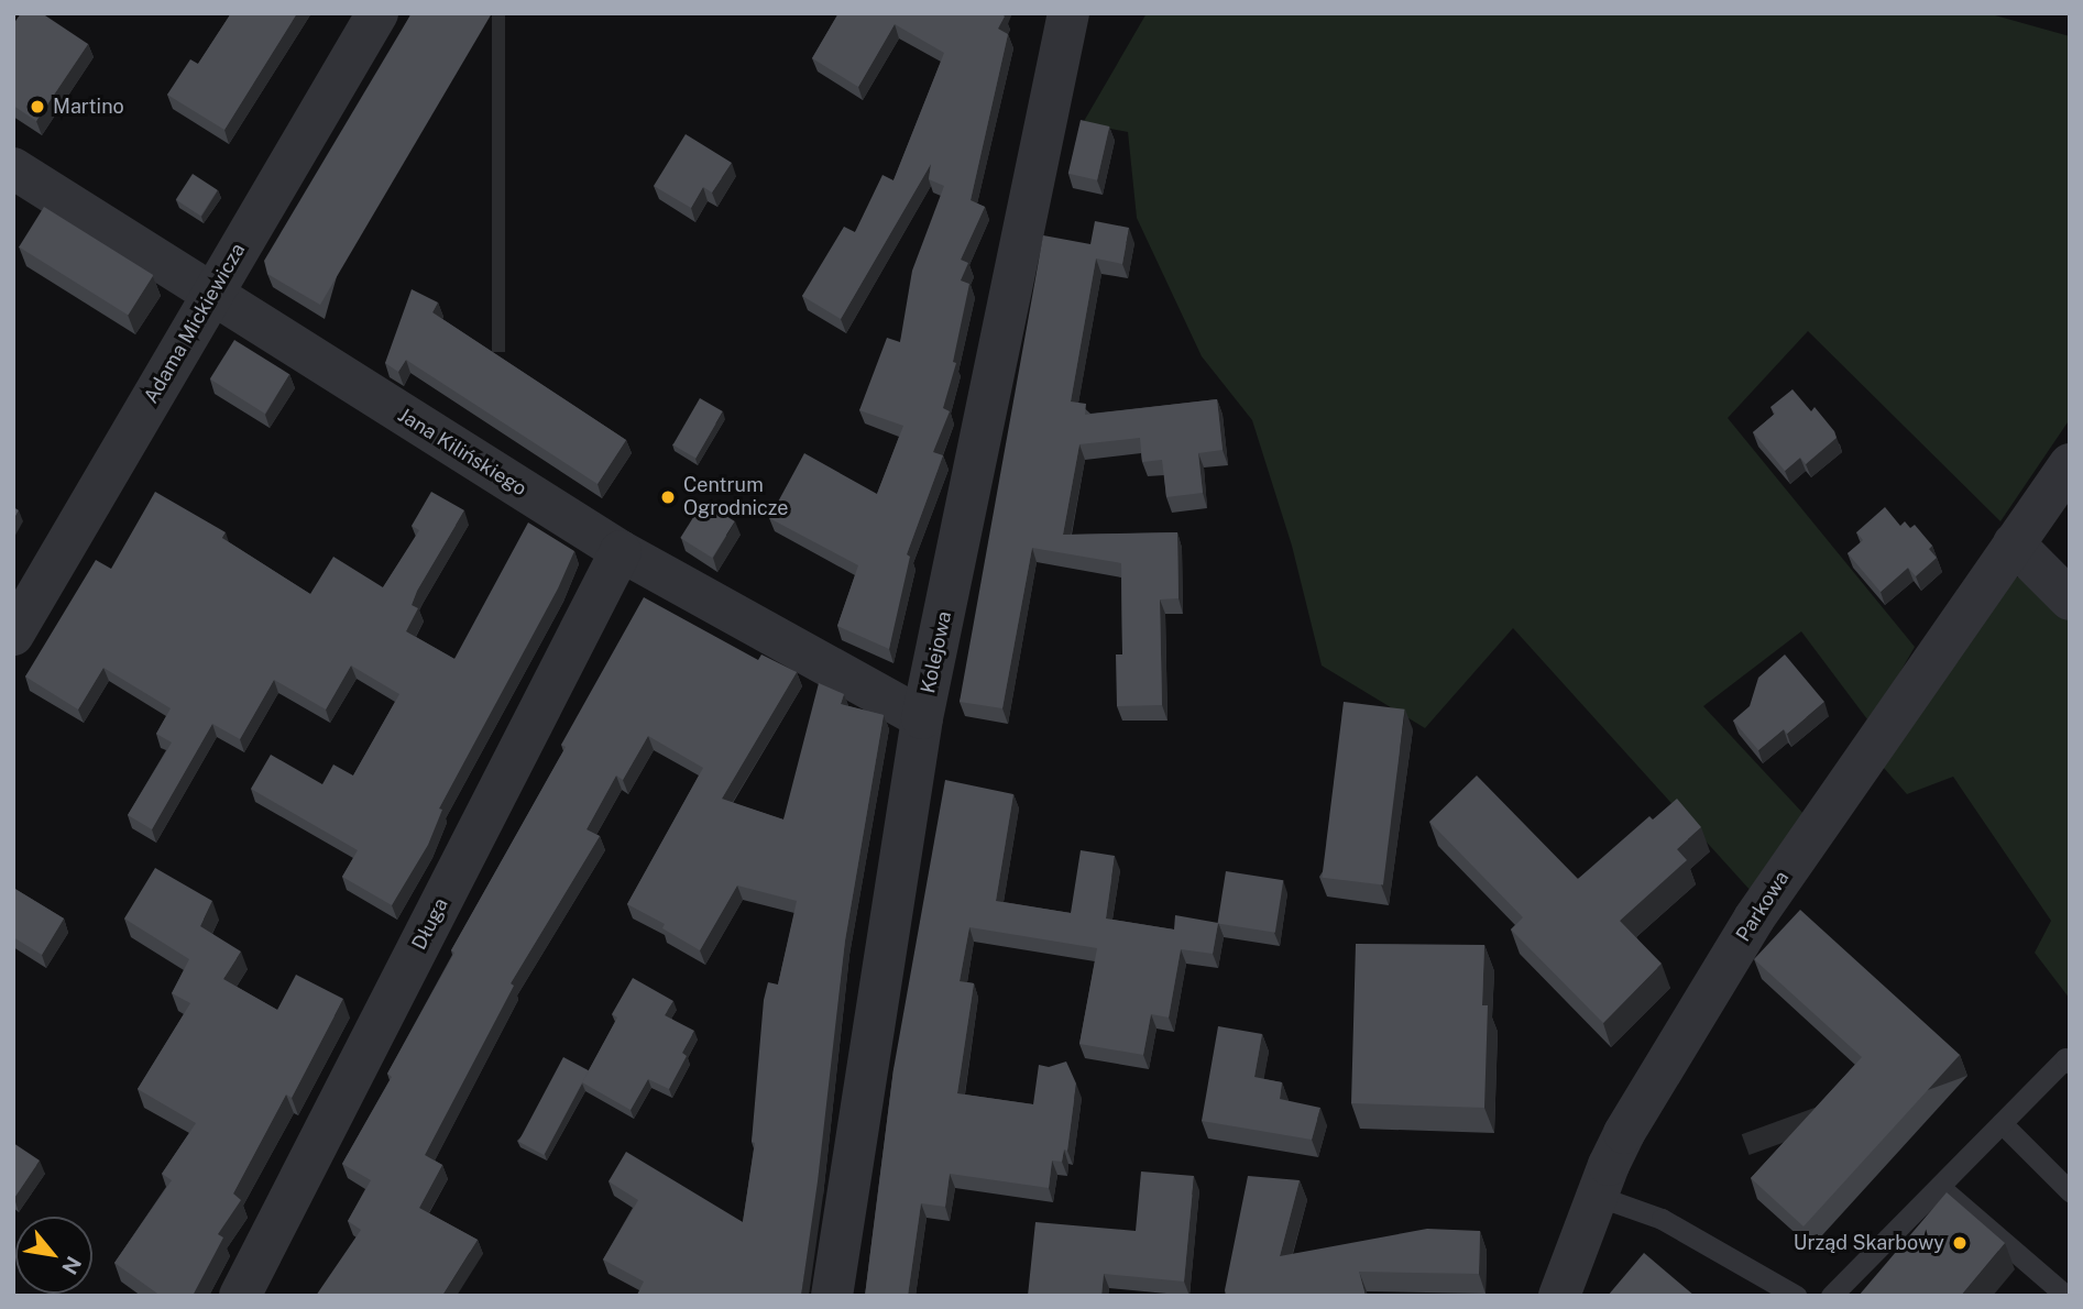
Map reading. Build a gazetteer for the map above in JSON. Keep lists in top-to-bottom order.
{
  "streets": {
    "street": [
      "Adama Mickiewicza",
      "Jana Kilińskiego",
      "Kolejowa",
      "Parkowa",
      "Długa"
    ]
  },
  "crossings": [
    ["Adama Mickiewicza", "Jana Kilińskiego"],
    ["Jana Kilińskiego", "Kolejowa"],
    ["Jana Kilińskiego", "Długa"]
  ],
  "places": ["Martino", "Centrum Ogrodnicze", "Urząd Skarbowy"],
  "north": "bottom right"
}
